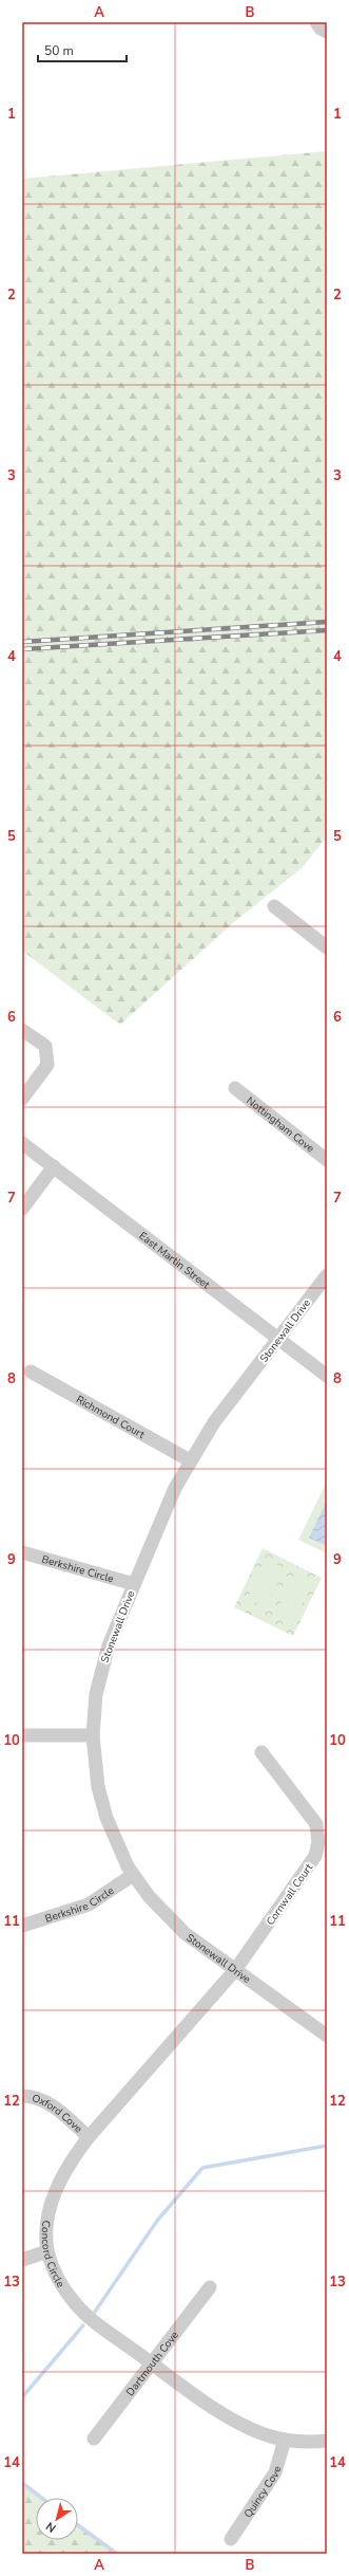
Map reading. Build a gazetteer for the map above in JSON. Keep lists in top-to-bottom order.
{
  "streets": {
    "street": [
      "Nottingham Cove",
      "East Martin Street",
      "Stonewall Drive",
      "Richmond Court",
      "Berkshire Circle",
      "Cornwall Court",
      "Oxford Cove",
      "Concord Circle",
      "Dartmouth Cove",
      "Quincy Cove"
    ]
  },
  "crossings": [
    ["East Martin Street", "Stonewall Drive"],
    ["Stonewall Drive", "Richmond Court"],
    ["Stonewall Drive", "Berkshire Circle"],
    ["Stonewall Drive", "Cornwall Court"],
    ["Stonewall Drive", "Concord Circle"],
    ["Cornwall Court", "Concord Circle"],
    ["Oxford Cove", "Concord Circle"],
    ["Concord Circle", "Dartmouth Cove"],
    ["Concord Circle", "Quincy Cove"]
  ],
  "scale_bar": "50 m",
  "north": "bottom left",
  "grid": {
    "columns": ["A", "B"],
    "rows": [
      "1",
      "2",
      "3",
      "4",
      "5",
      "6",
      "7",
      "8",
      "9",
      "10",
      "11",
      "12",
      "13",
      "14"
    ]
  }
}
